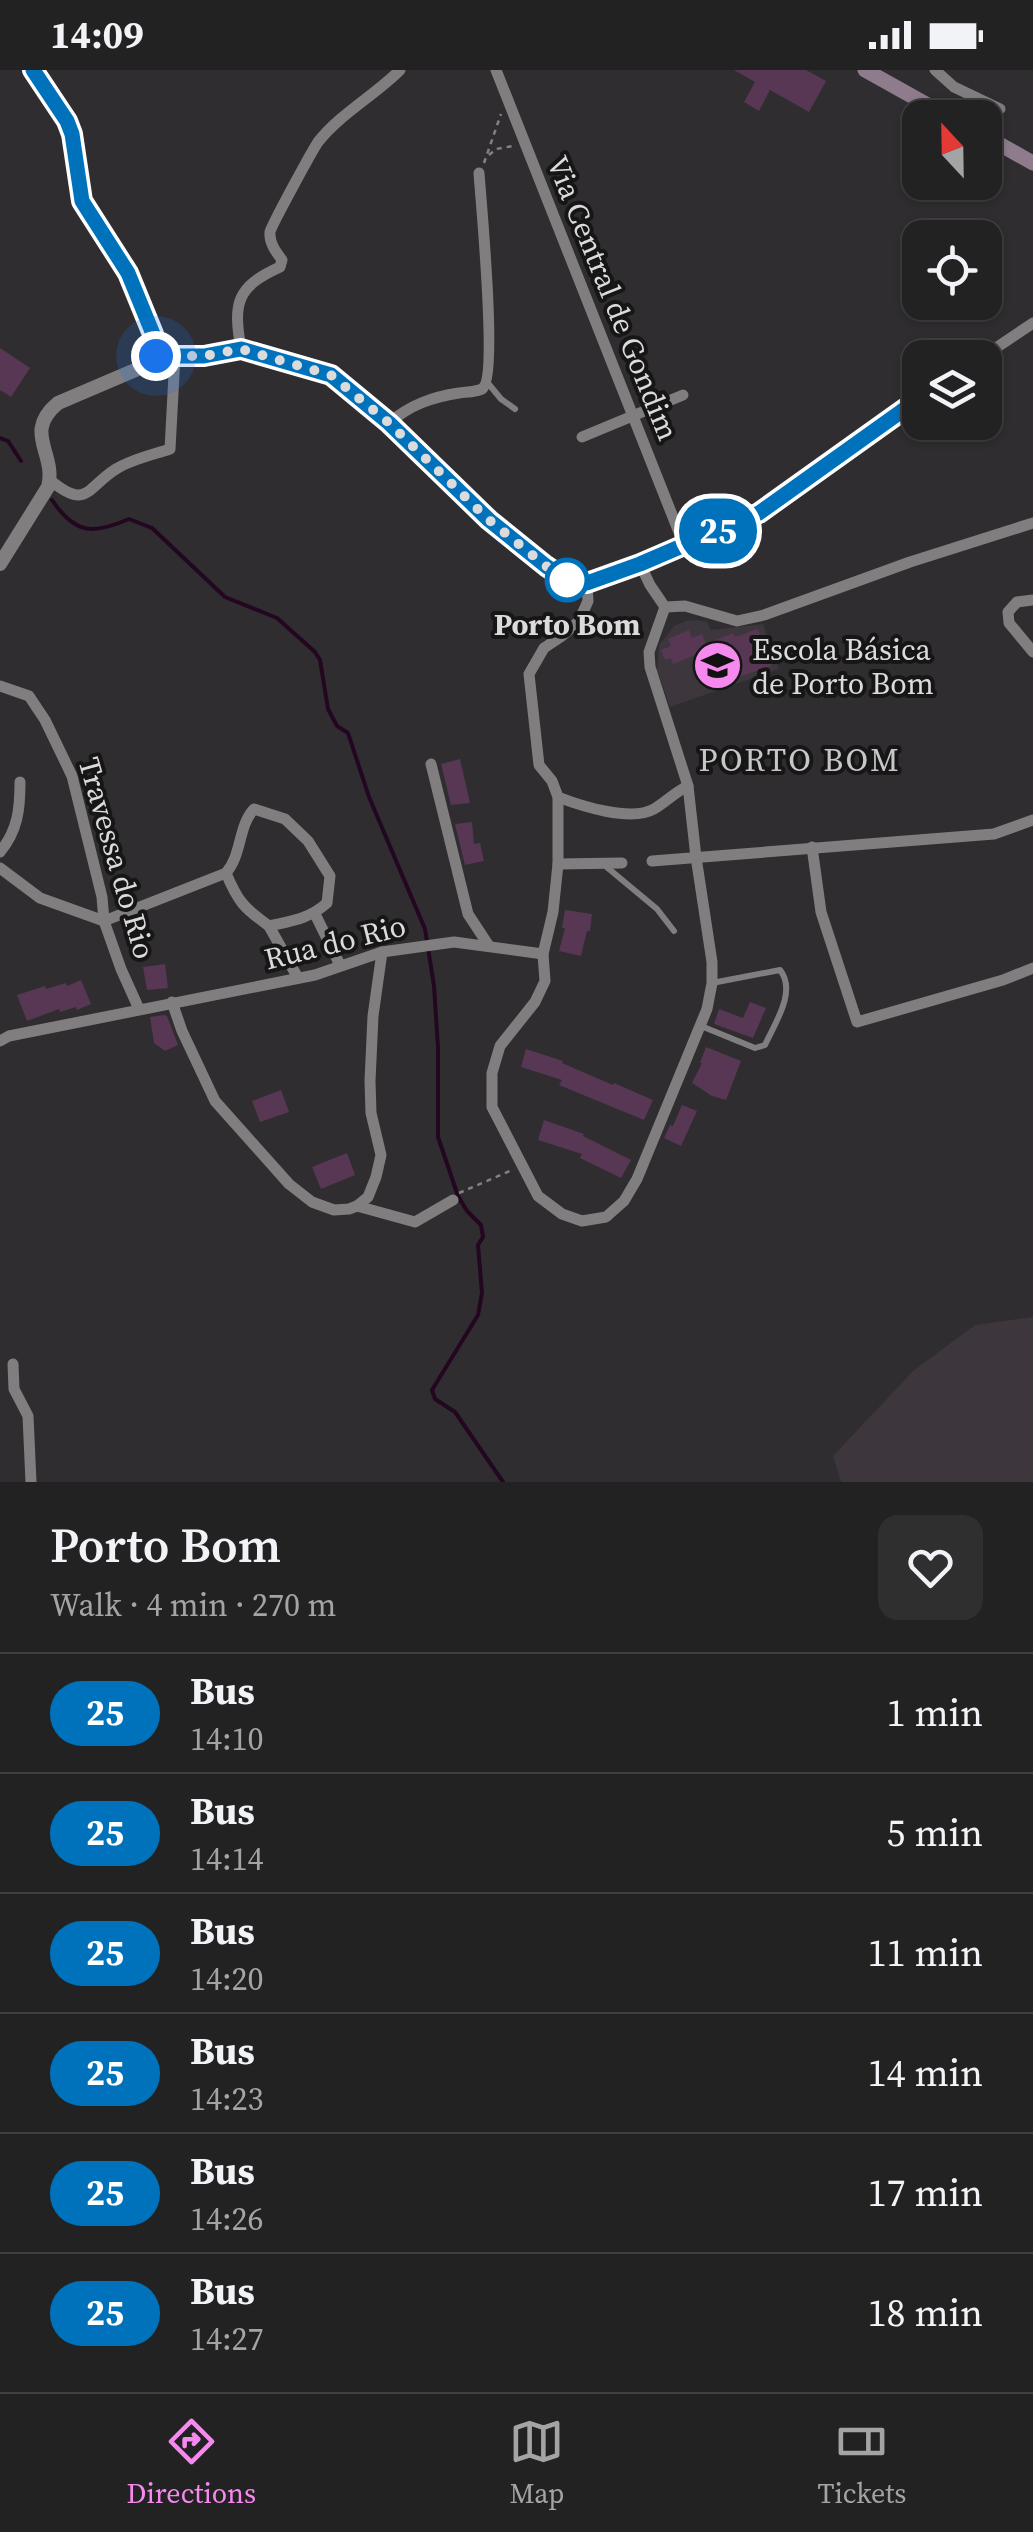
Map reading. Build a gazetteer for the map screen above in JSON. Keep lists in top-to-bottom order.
{
  "streets": {
    "street": ["Via Central de Gondim", "Travessa do Rio", "Rua do Rio"]
  },
  "crossings": [
    ["Travessa do Rio", "Rua do Rio"]
  ],
  "districts": ["PORTO BOM"],
  "places": {
    "other": ["Porto Bom"],
    "school or university": ["Escola Básica de Porto Bom"]
  },
  "lines": ["bus line 25"],
  "north": "top",
  "page": {
    "status": "14:09",
    "on_map": "25",
    "heading": ["Porto Bom", "Walk · 4 min · 270 m"],
    "list": [
      {
        "mark": "25",
        "name": "Bus",
        "note": "14:10",
        "value": "1 min"
      },
      {
        "mark": "25",
        "name": "Bus",
        "note": "14:14",
        "value": "5 min"
      },
      {
        "mark": "25",
        "name": "Bus",
        "note": "14:20",
        "value": "11 min"
      },
      {
        "mark": "25",
        "name": "Bus",
        "note": "14:23",
        "value": "14 min"
      },
      {
        "mark": "25",
        "name": "Bus",
        "note": "14:26",
        "value": "17 min"
      },
      {
        "mark": "25",
        "name": "Bus",
        "note": "14:27",
        "value": "18 min"
      }
    ],
    "tabs": ["Directions", "Map", "Tickets"]
  }
}
